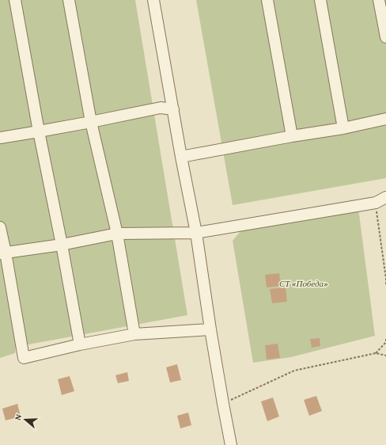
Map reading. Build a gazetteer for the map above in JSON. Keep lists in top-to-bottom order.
{
  "parks": ["СТ «Победа»"],
  "north": "left"
}
